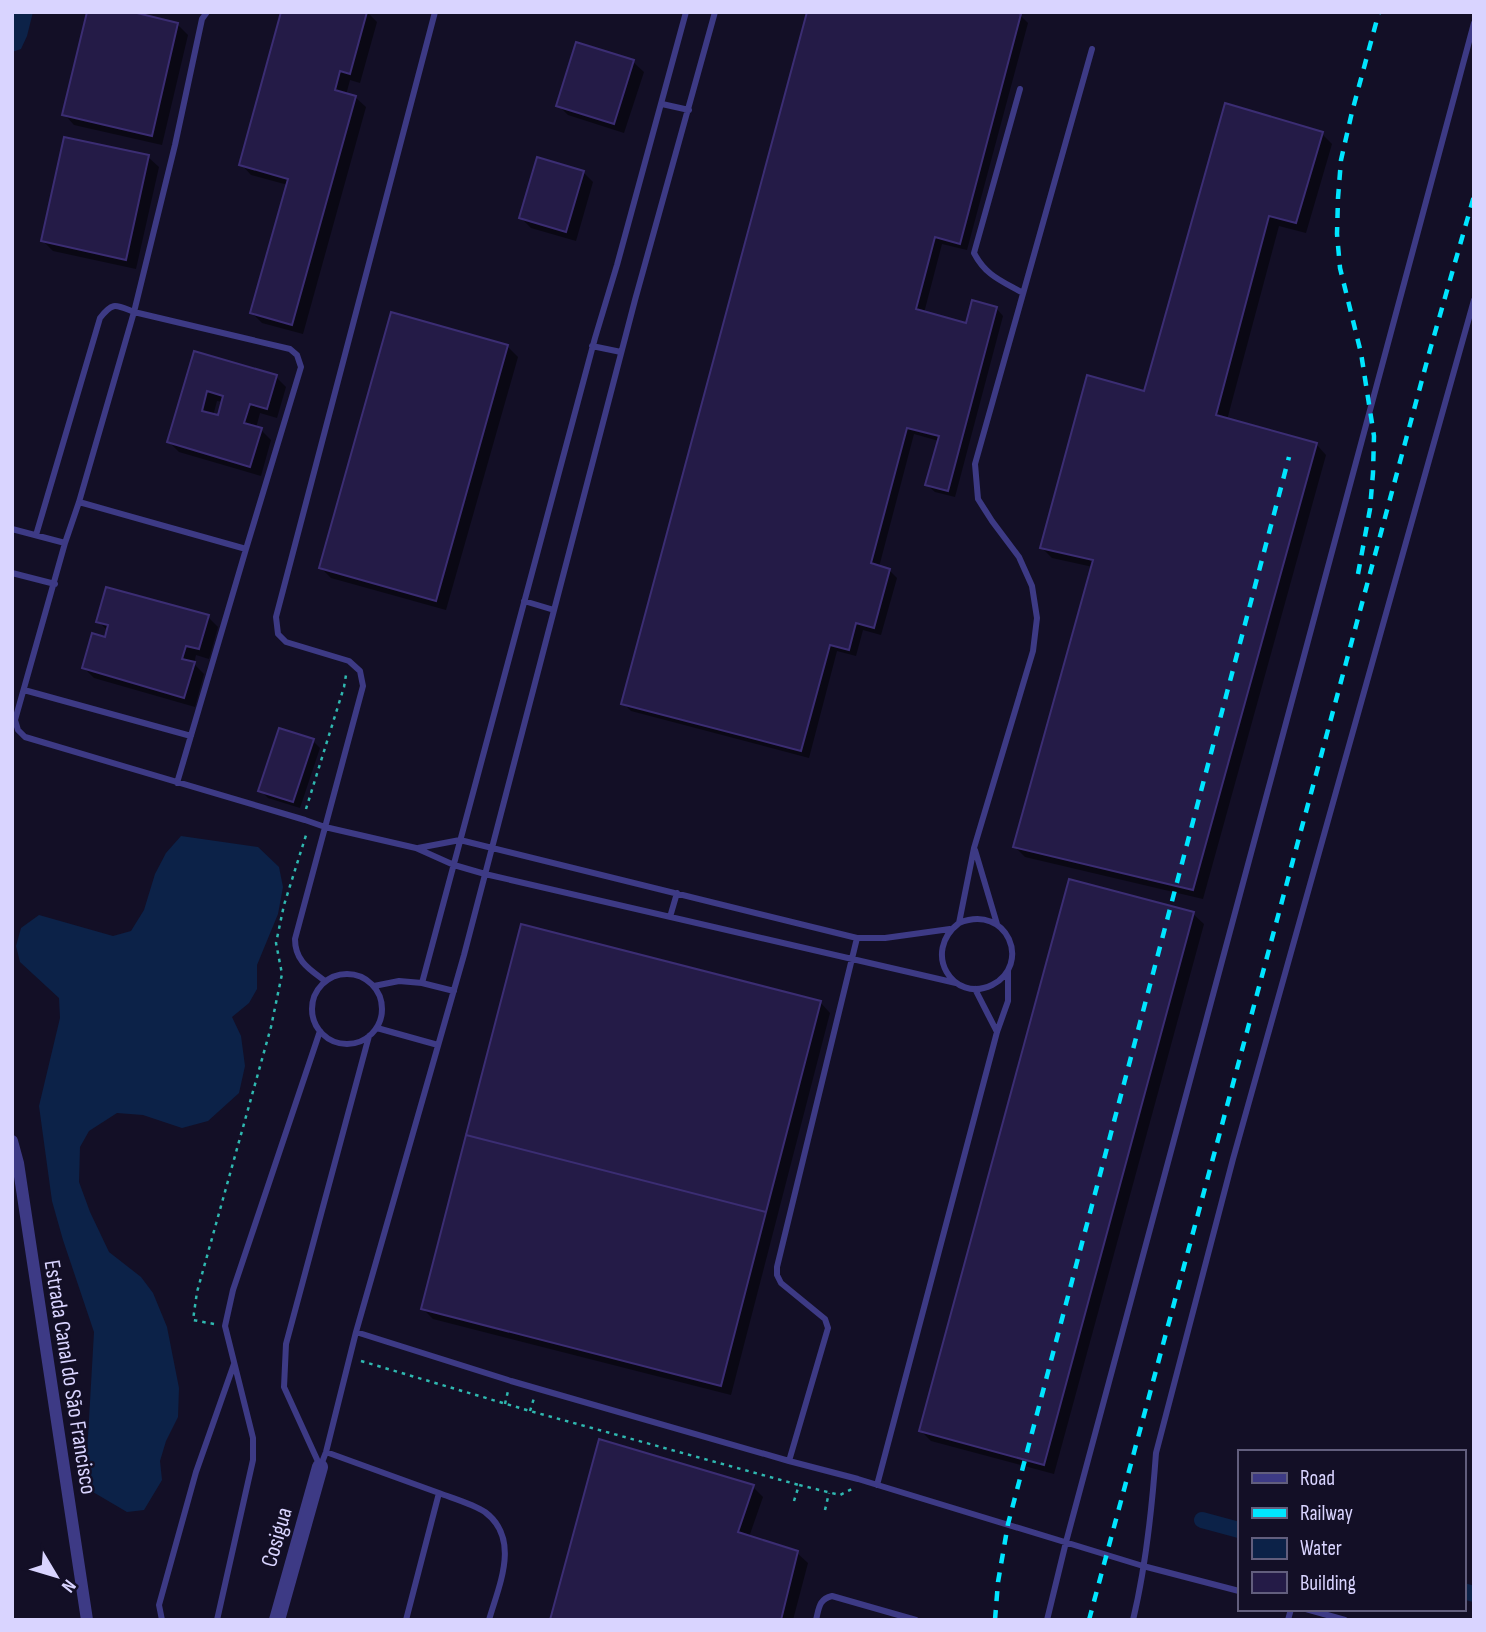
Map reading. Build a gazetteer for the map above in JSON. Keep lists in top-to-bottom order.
{
  "streets": {
    "street": ["Estrada Canal do São Francisco", "Cosigua"]
  },
  "legend": [
    "Road",
    "Railway",
    "Water",
    "Building"
  ],
  "north": "bottom right"
}
